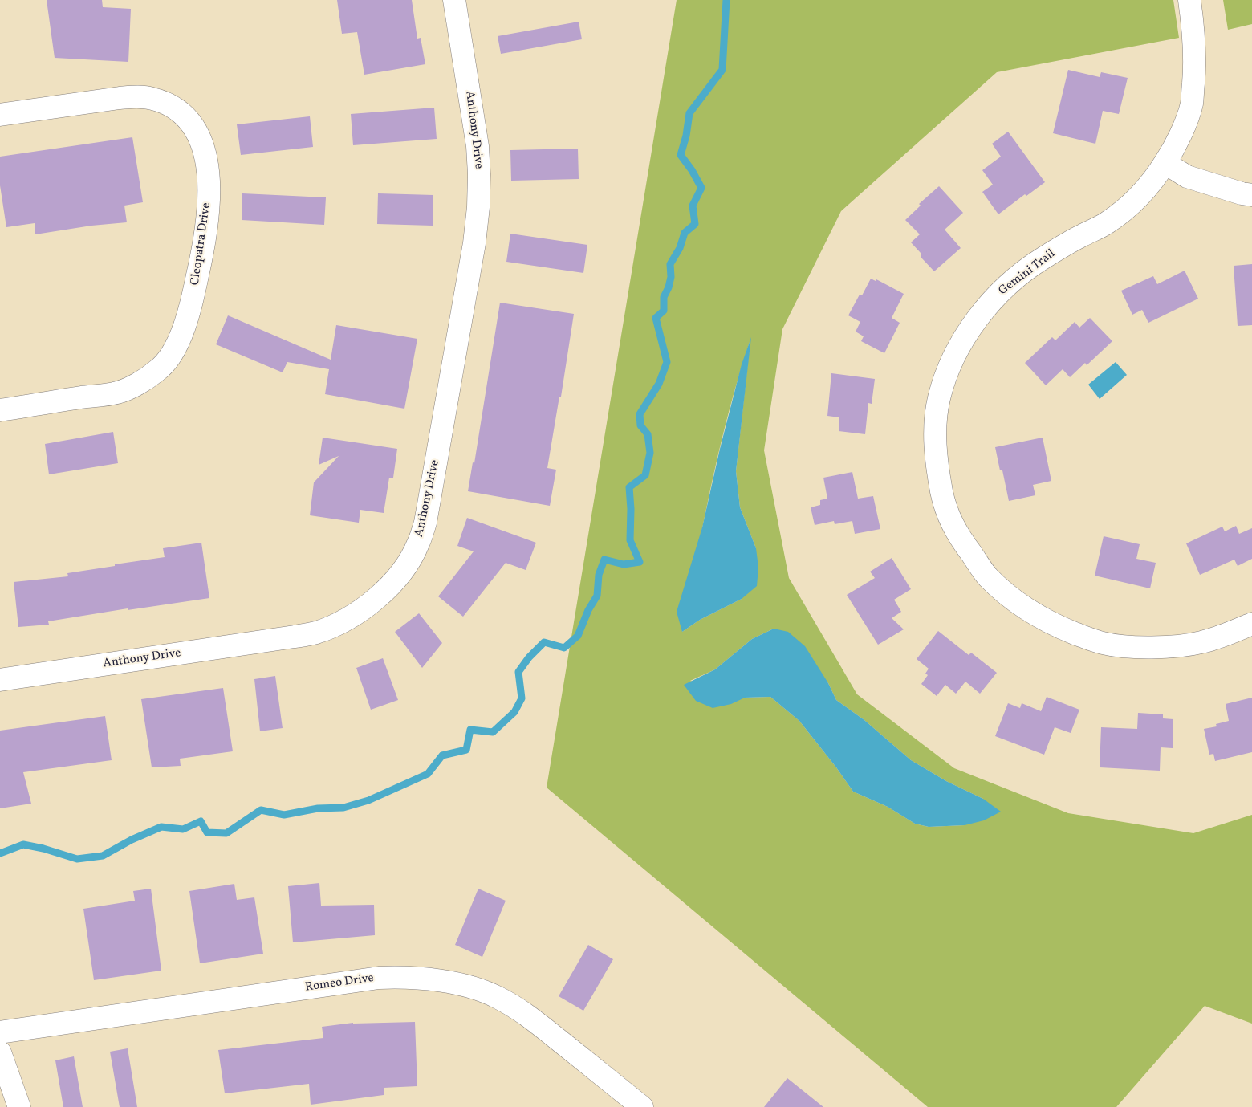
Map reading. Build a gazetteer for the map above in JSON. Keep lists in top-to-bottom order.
{
  "streets": {
    "street": [
      "Anthony Drive",
      "Cleopatra Drive",
      "Gemini Trail",
      "Romeo Drive"
    ]
  }
}
